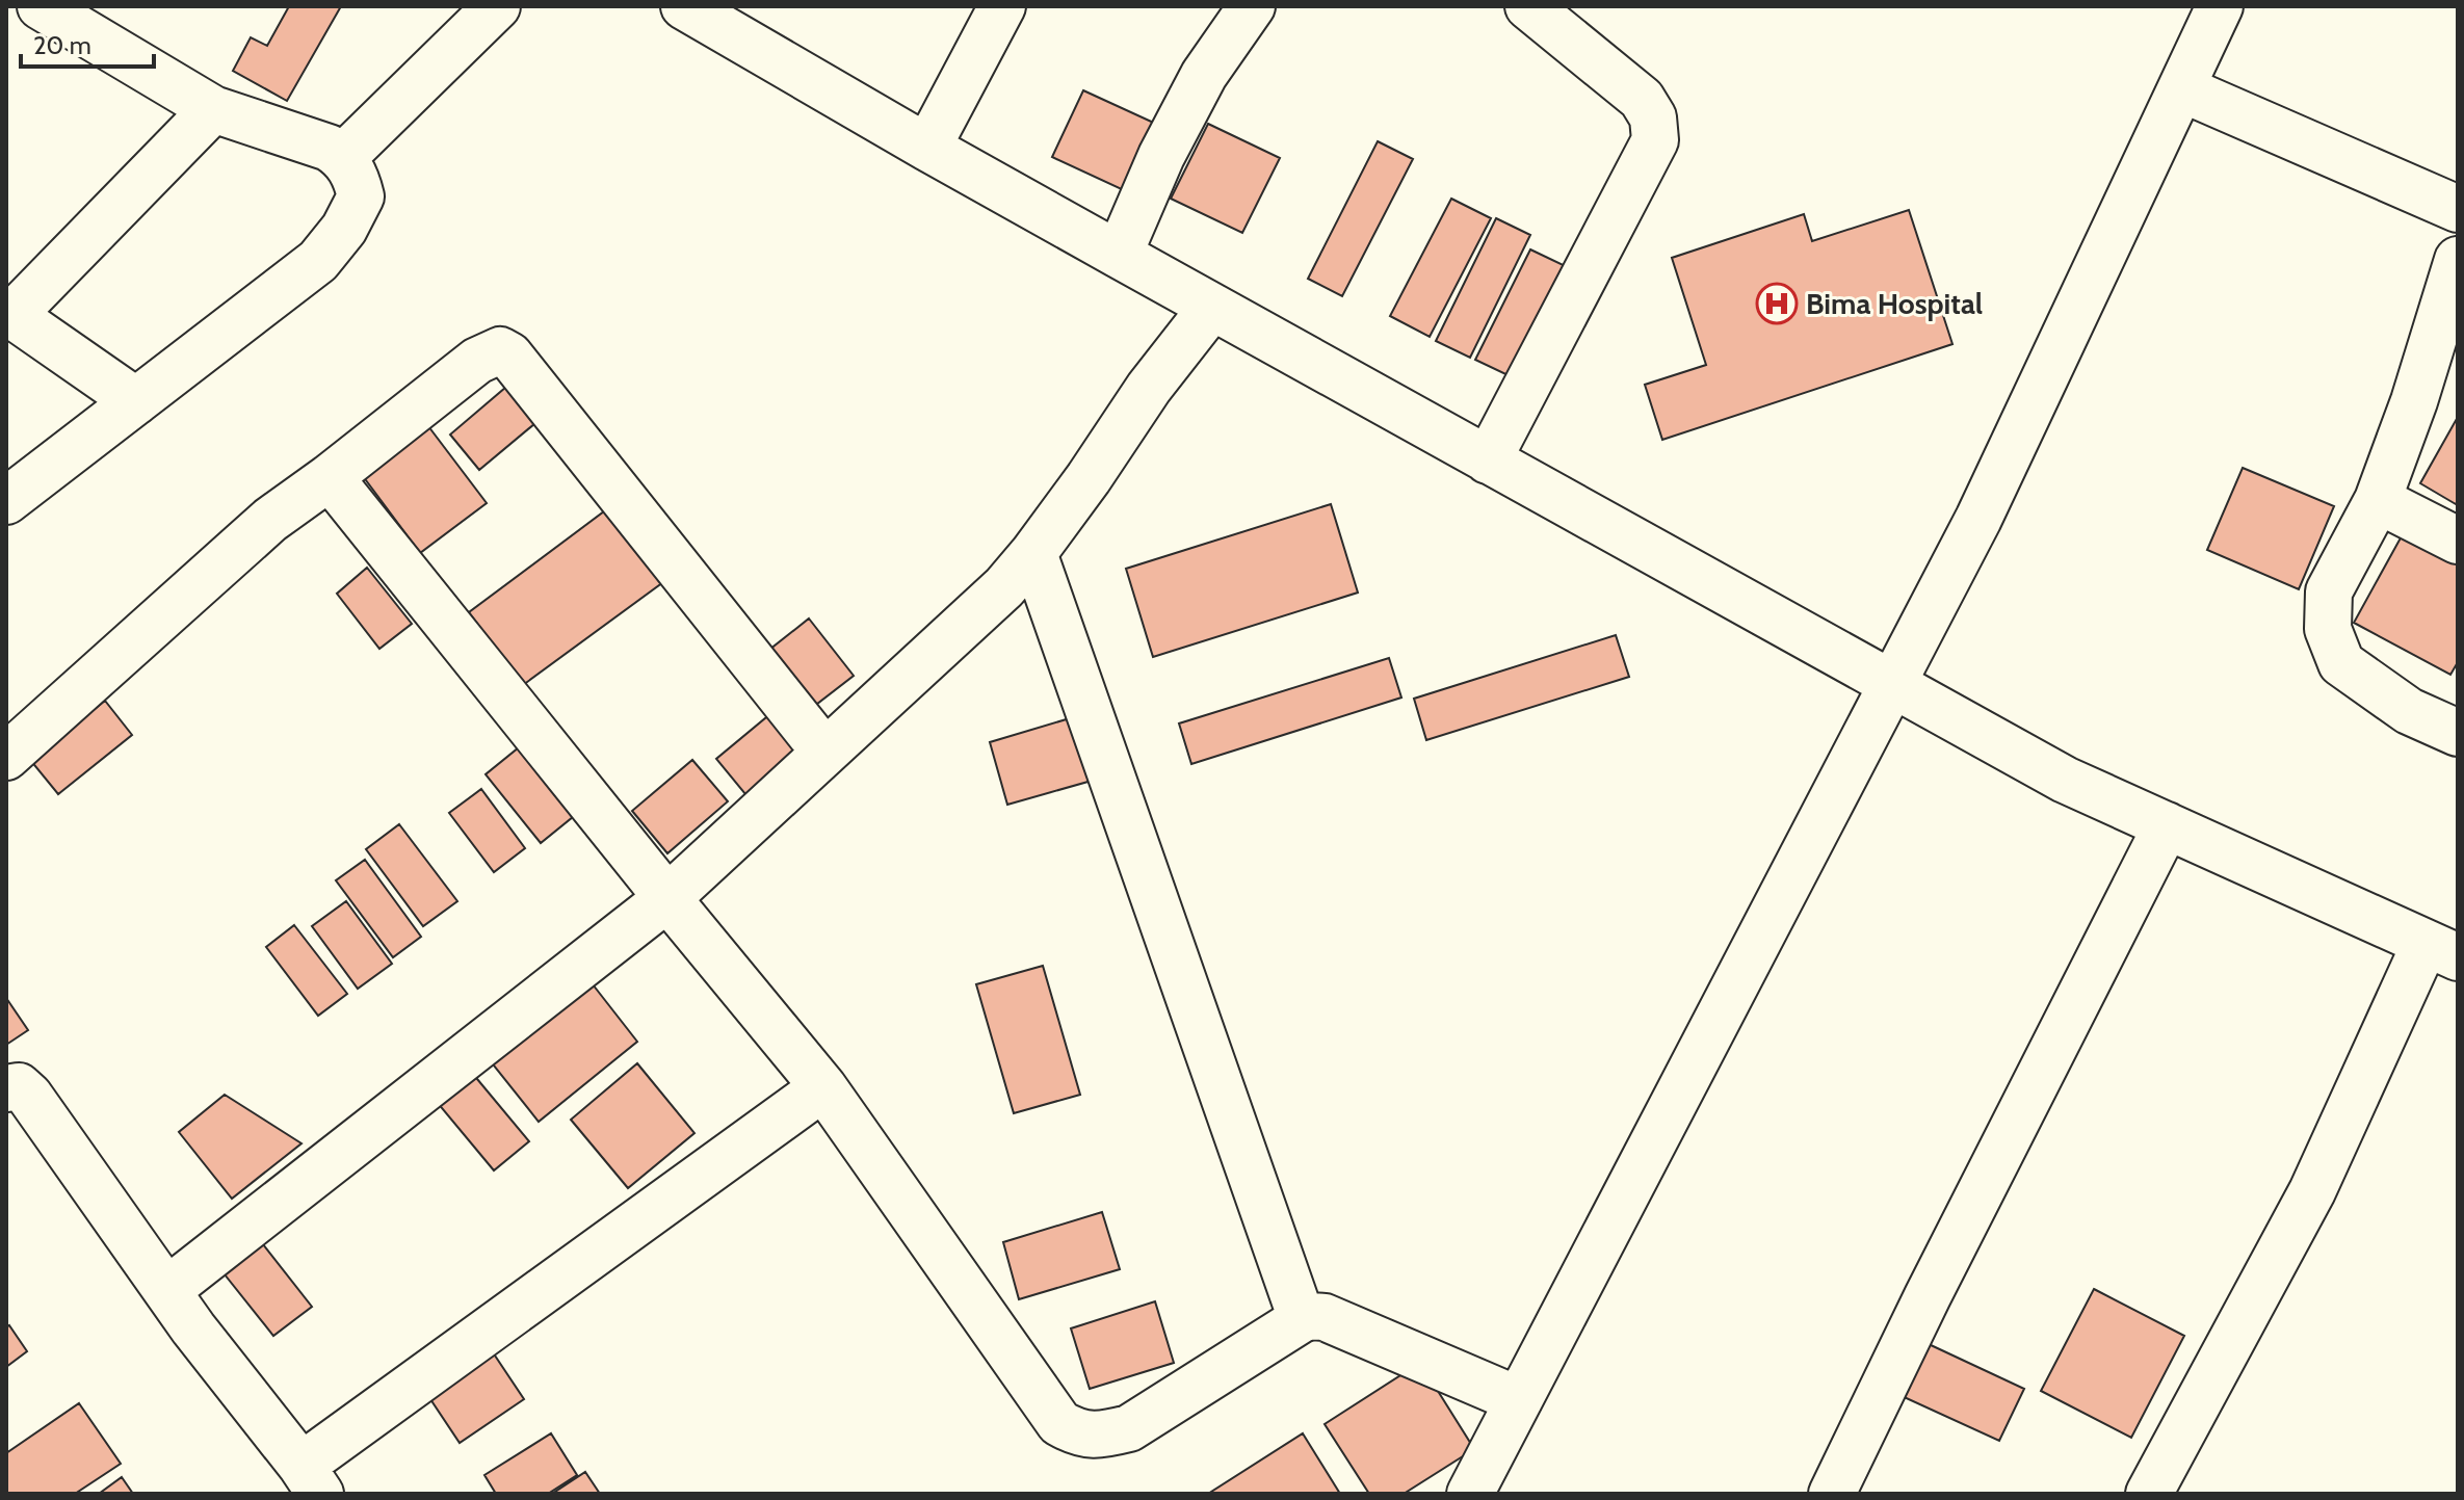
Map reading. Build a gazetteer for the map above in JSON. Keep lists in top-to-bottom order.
{
  "places": {
    "hospital": ["Bima Hospital"]
  },
  "scale_bar": "20 m"
}
